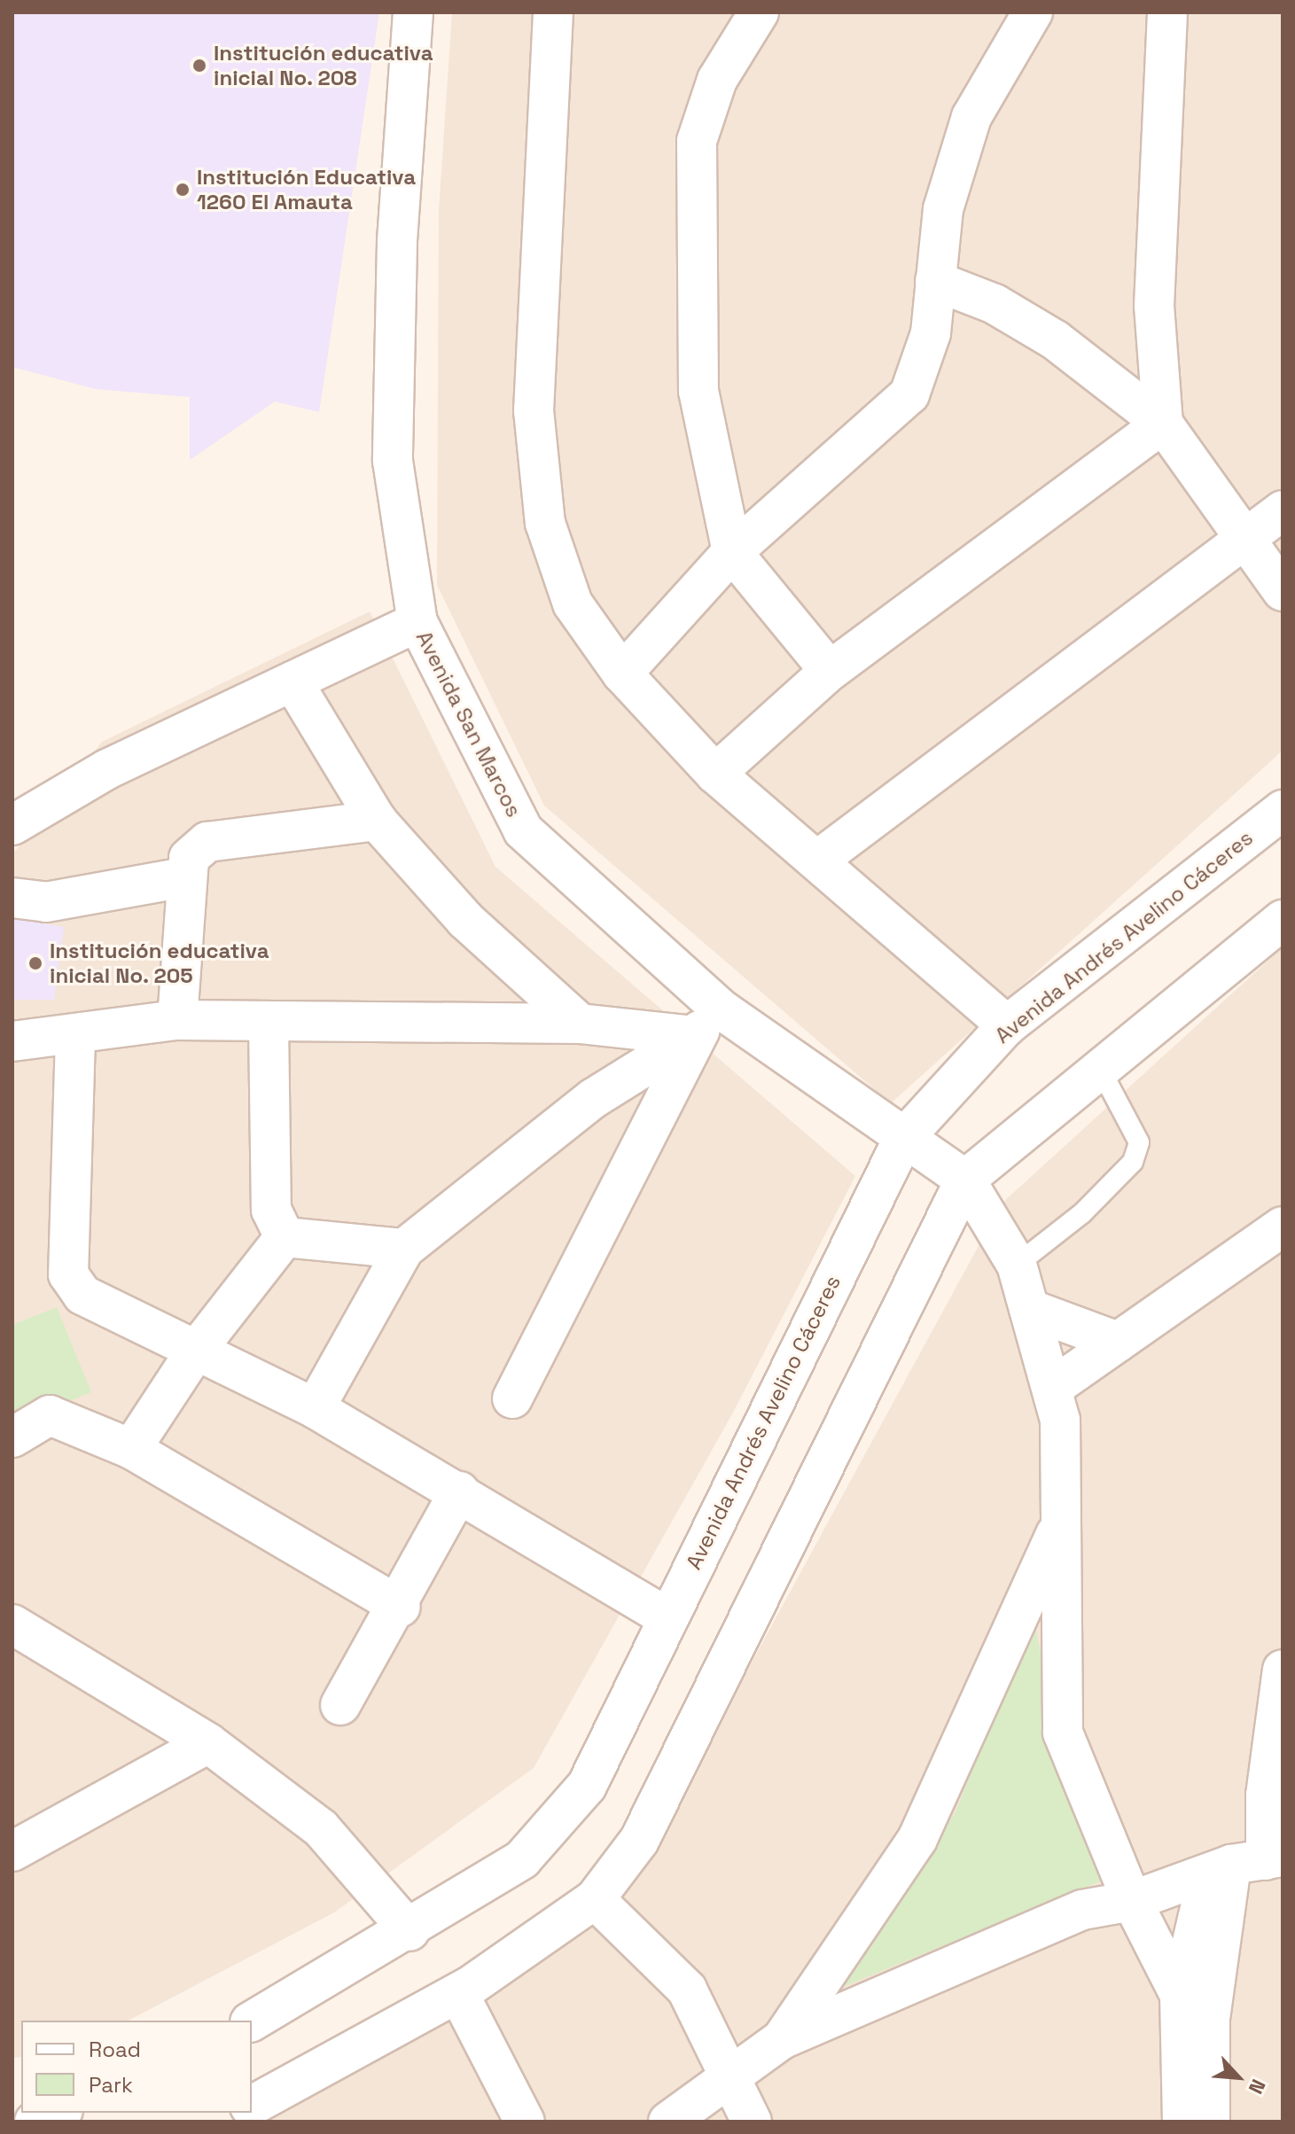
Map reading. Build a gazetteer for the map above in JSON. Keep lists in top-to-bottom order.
{
  "streets": {
    "street": ["Avenida San Marcos", "Avenida Andrés Avelino Cáceres"]
  },
  "crossings": [
    ["Avenida San Marcos", "Avenida Andrés Avelino Cáceres"]
  ],
  "places": ["Institución educativa inicial No. 208", "Institución Educativa 1260 El Amauta", "Institución educativa inicial No. 205"],
  "legend": ["Road", "Park"],
  "north": "bottom right"
}
